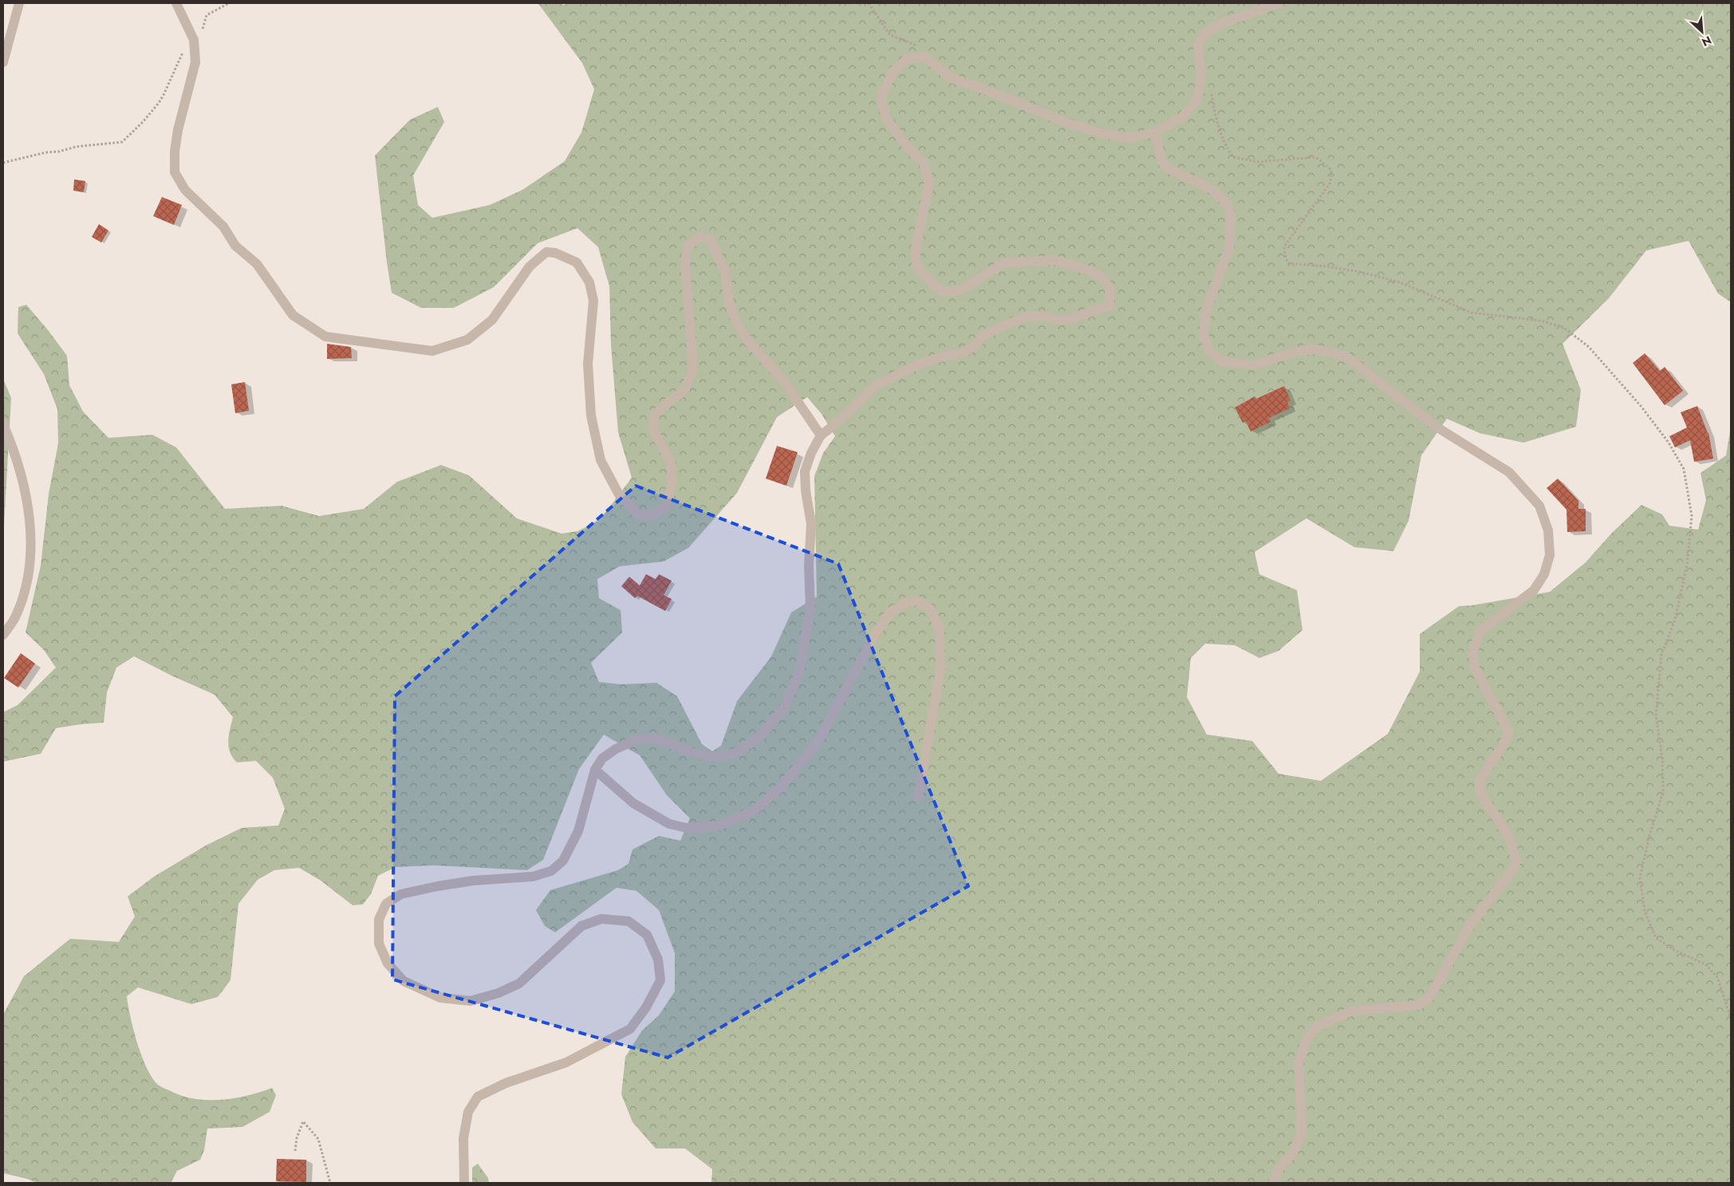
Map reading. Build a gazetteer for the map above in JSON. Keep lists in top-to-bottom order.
{
  "north": "bottom right"
}
